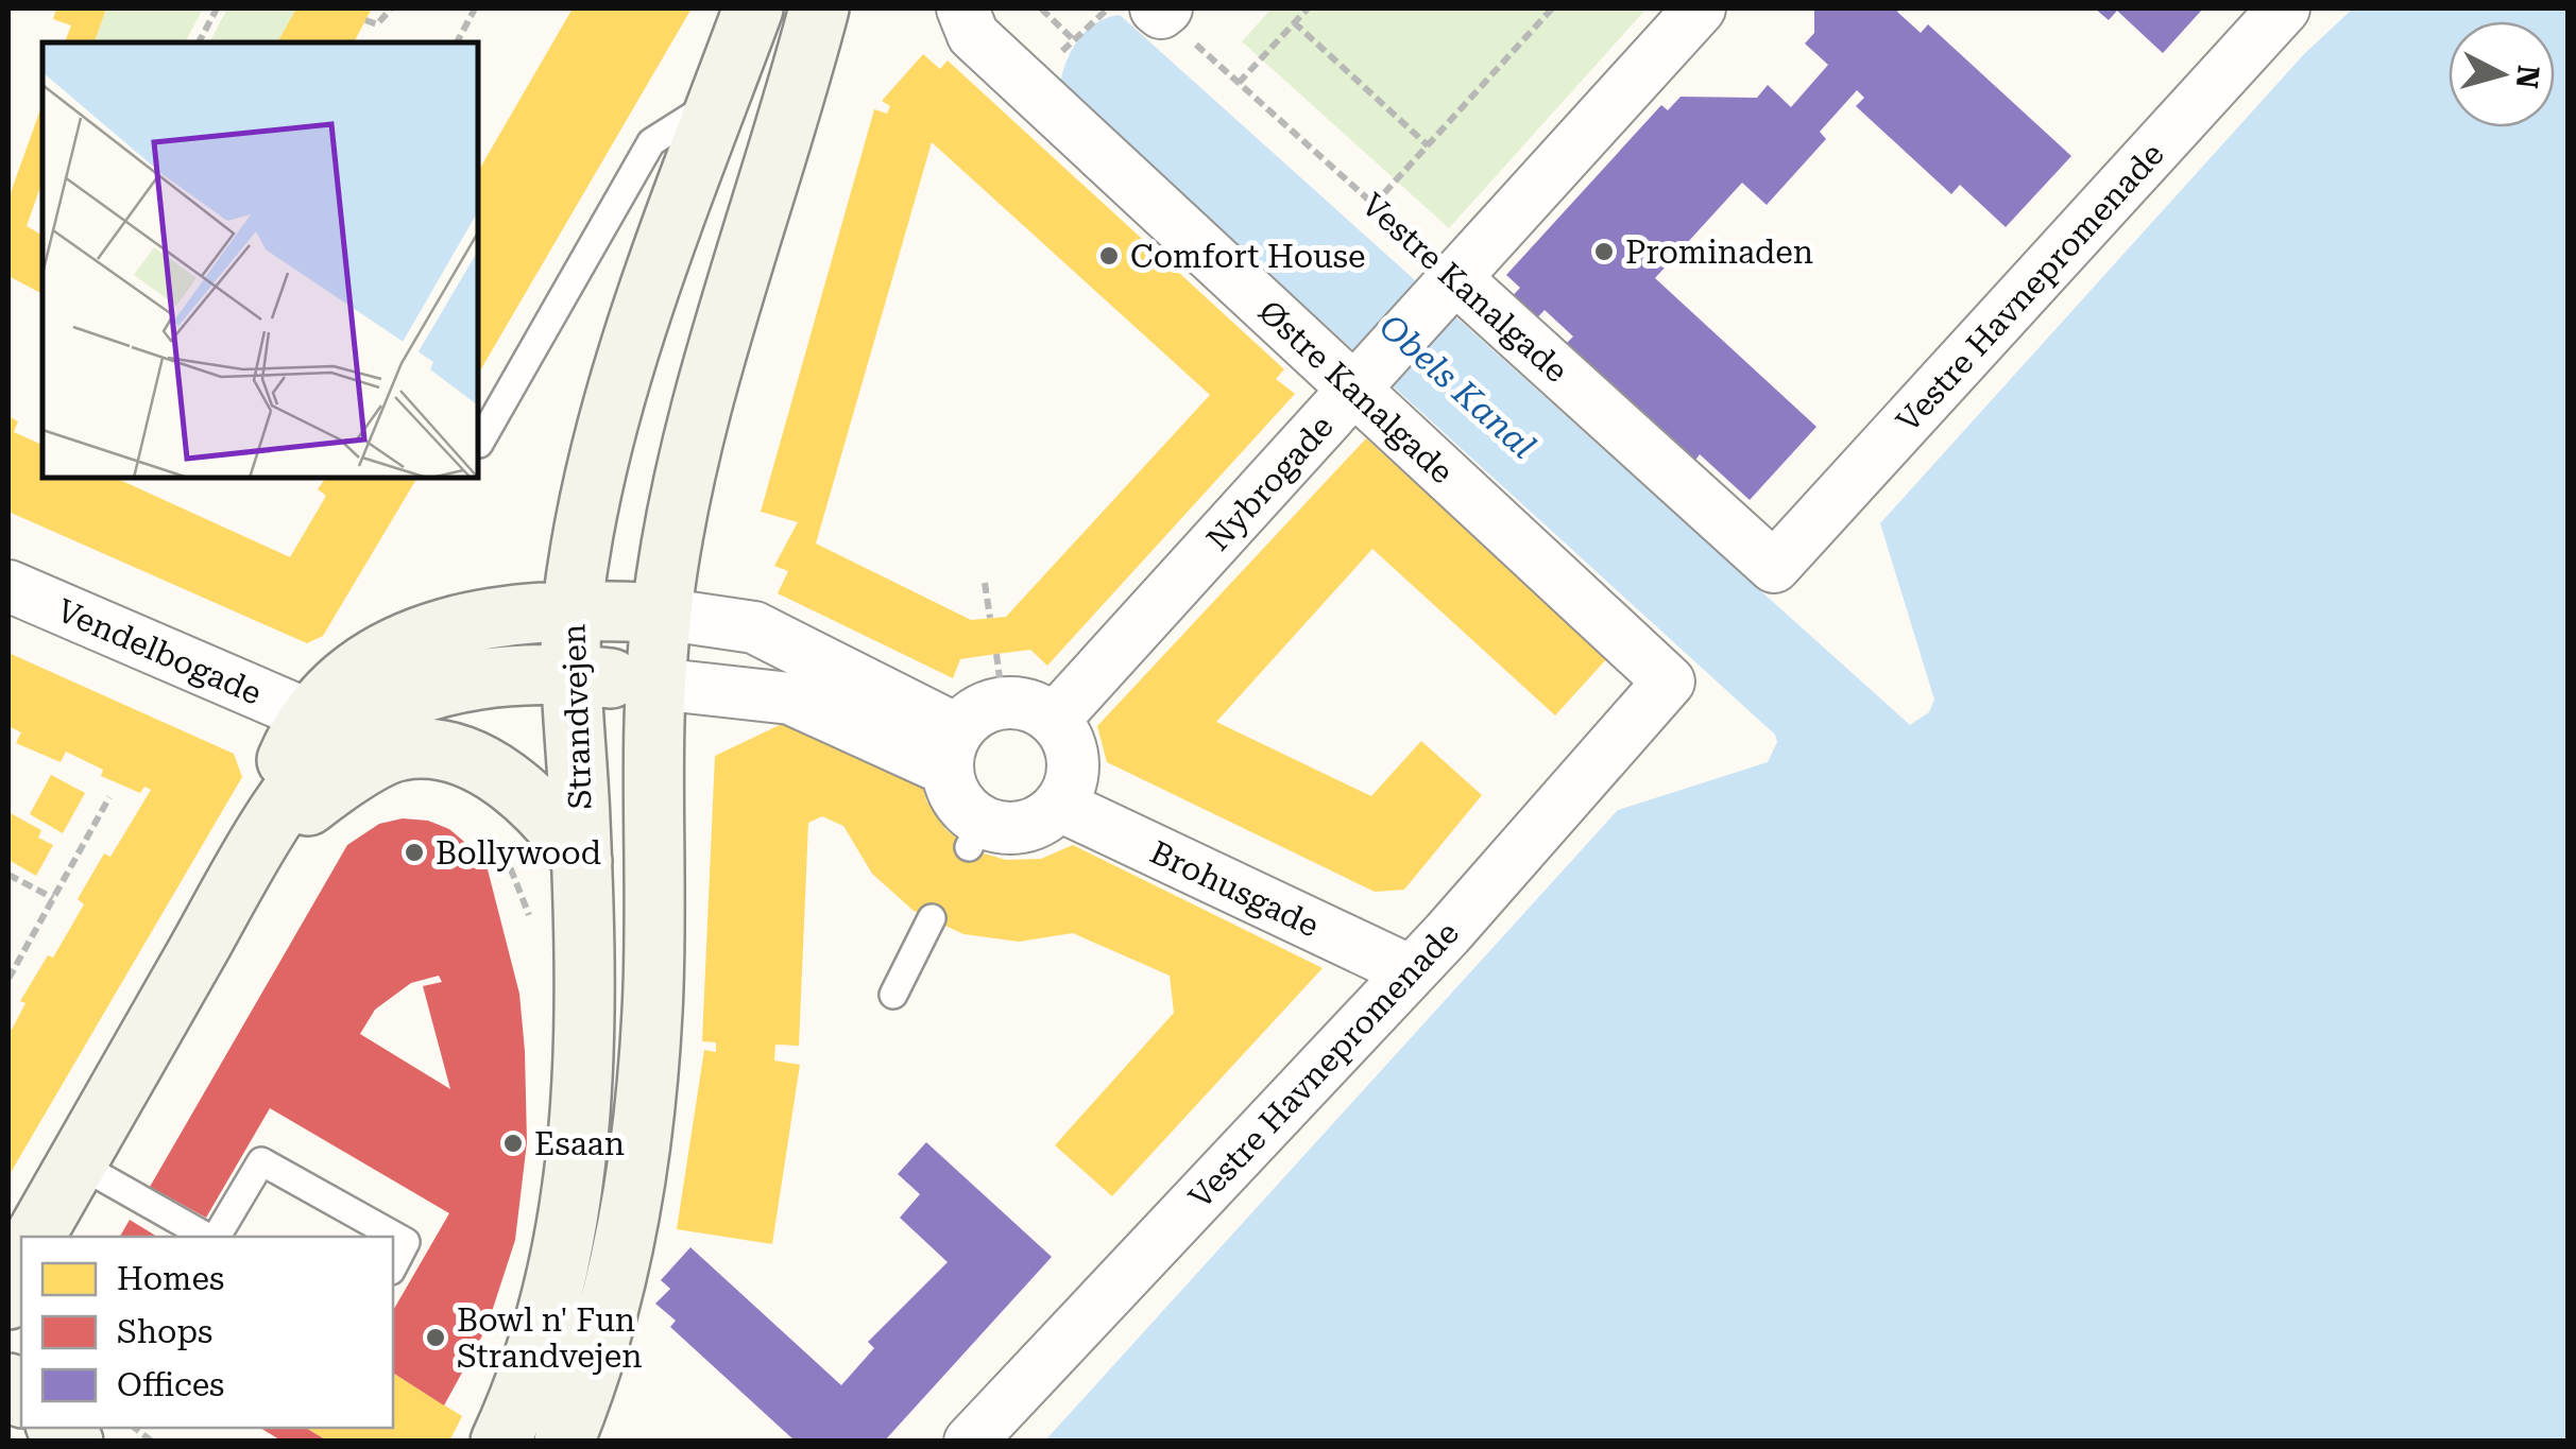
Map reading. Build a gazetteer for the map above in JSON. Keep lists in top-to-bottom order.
{
  "streets": {
    "street": [
      "Vestre Kanalgade",
      "Vestre Havnepromenade",
      "Østre Kanalgade",
      "Nybrogade",
      "Vendelbogade",
      "Strandvejen",
      "Brohusgade"
    ]
  },
  "crossings": [
    ["Vestre Kanalgade", "Vestre Havnepromenade"],
    ["Vestre Kanalgade", "Nybrogade"],
    ["Vestre Havnepromenade", "Østre Kanalgade"],
    ["Vestre Havnepromenade", "Brohusgade"],
    ["Østre Kanalgade", "Nybrogade"],
    ["Nybrogade", "Brohusgade"]
  ],
  "water": ["Obels Kanal"],
  "places": [
    "Prominaden",
    "Comfort House",
    "Bollywood",
    "Esaan",
    "Bowl n' Fun Strandvejen"
  ],
  "legend": ["Homes", "Shops", "Offices"],
  "north": "right"
}
